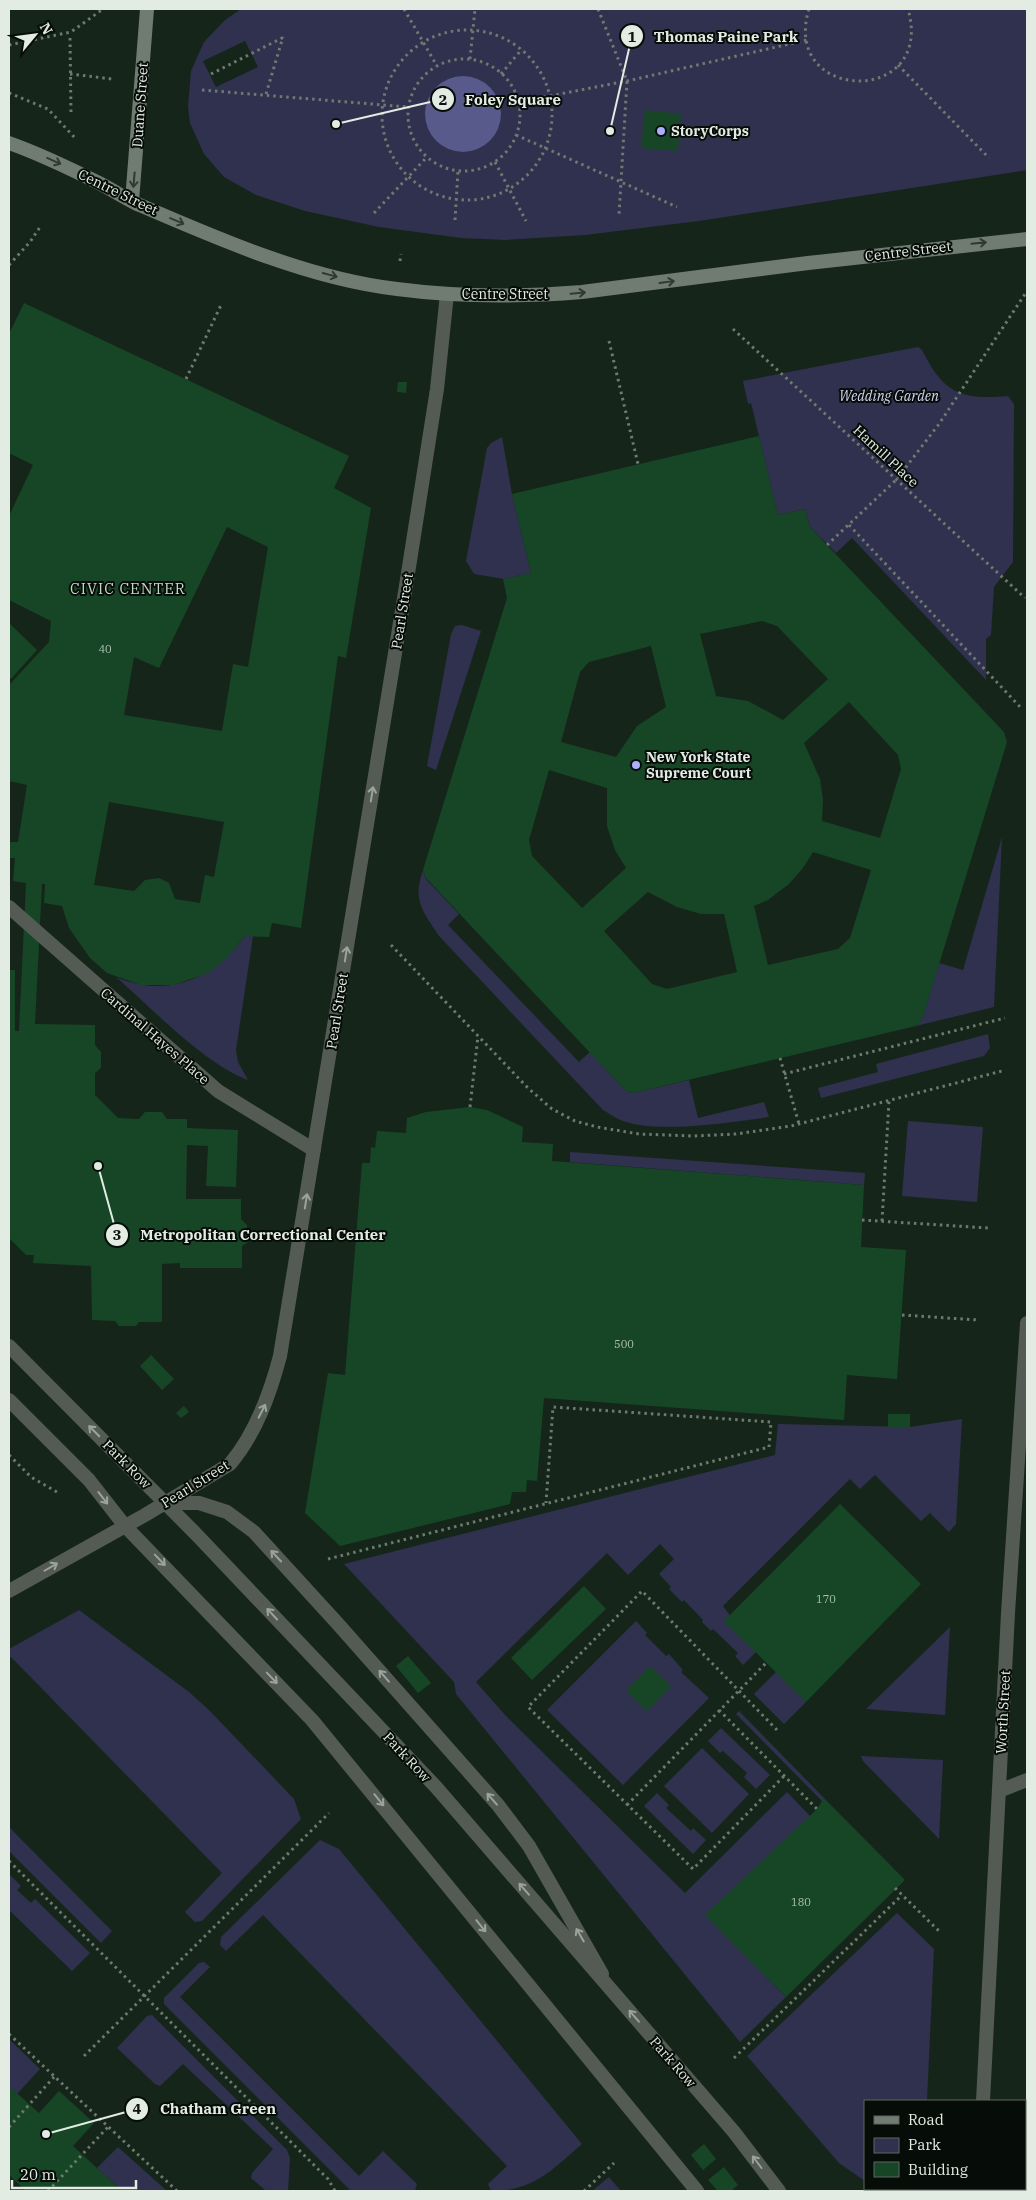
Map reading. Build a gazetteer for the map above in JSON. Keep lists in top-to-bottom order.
{
  "streets": {
    "main road": ["Duane Street", "Centre Street"],
    "street": [
      "Pearl Street",
      "Cardinal Hayes Place",
      "Park Row",
      "Worth Street"
    ],
    "path": ["Hamill Place"]
  },
  "crossings": [
    ["Duane Street", "Centre Street"],
    ["Centre Street", "Pearl Street"],
    ["Pearl Street", "Cardinal Hayes Place"],
    ["Pearl Street", "Park Row"]
  ],
  "one_way": ["Duane Street", "Centre Street", "Pearl Street"],
  "districts": ["CIVIC CENTER"],
  "parks": ["Wedding Garden"],
  "places": [
    "Foley Square",
    "Thomas Paine Park",
    "StoryCorps",
    "New York State Supreme Court",
    "Metropolitan Correctional Center",
    "Chatham Green"
  ],
  "house_numbers": [
    "40",
    "500",
    "170",
    "180"
  ],
  "legend": ["Road", "Park", "Building"],
  "scale_bar": "20 m",
  "north": "top right"
}
